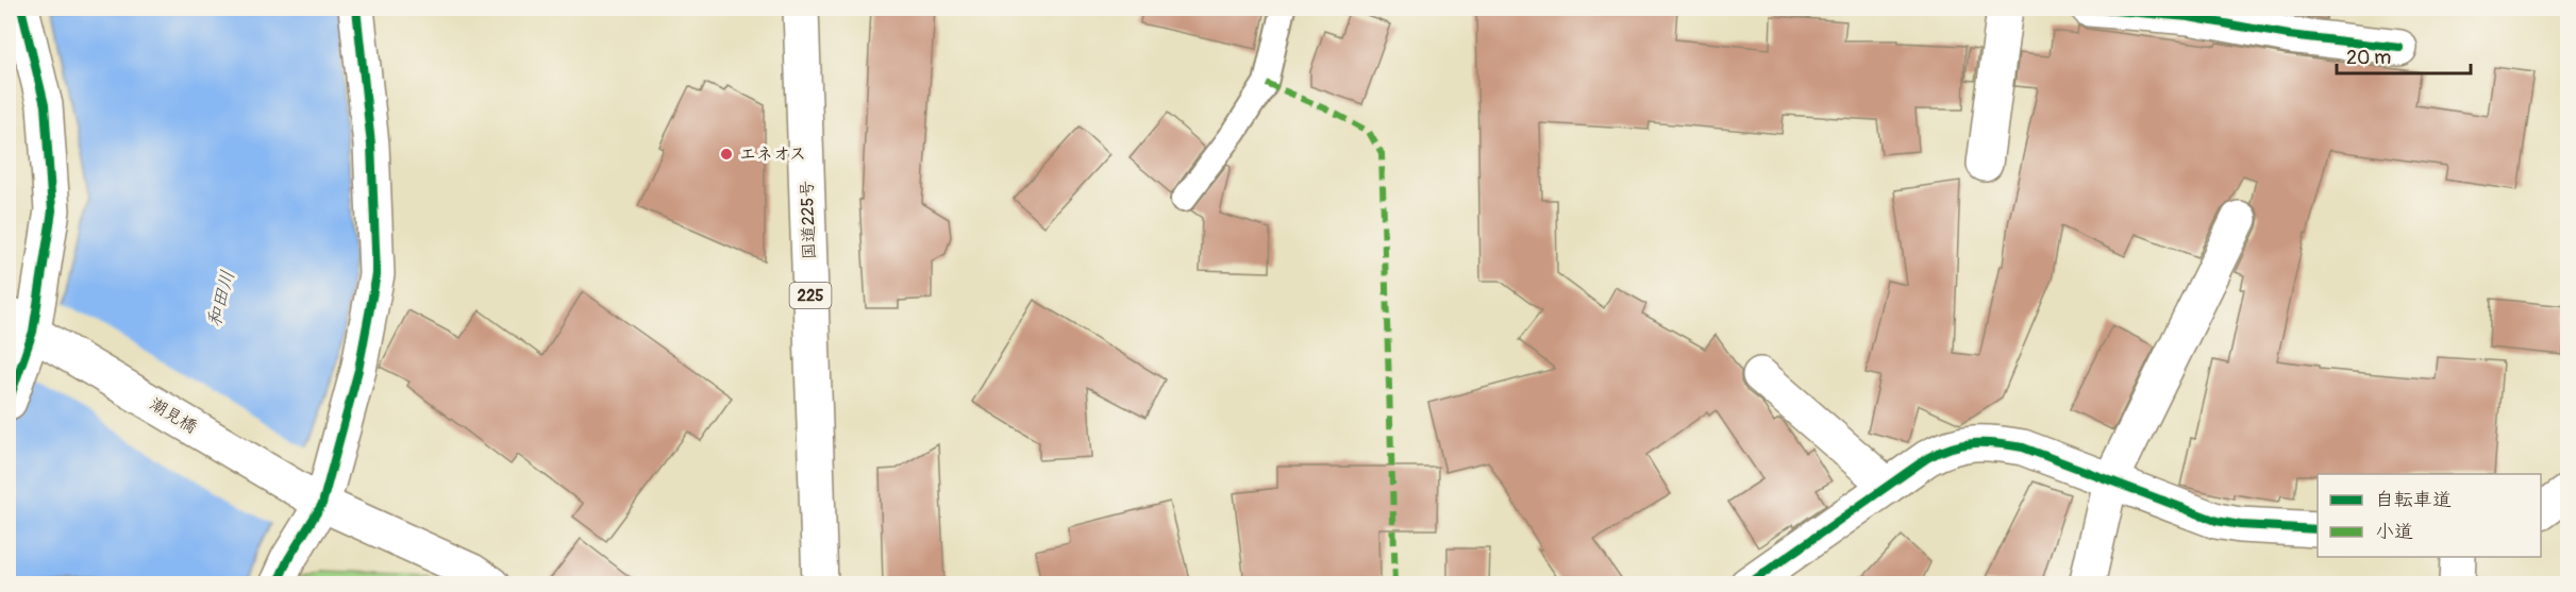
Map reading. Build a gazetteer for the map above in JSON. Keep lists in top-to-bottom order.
{
  "streets": {
    "main road": ["国道225号", "225", "潮見橋"]
  },
  "water": ["和田川"],
  "places": ["エネオス"],
  "legend": ["自転車道", "小道"],
  "scale_bar": "20 m"
}
